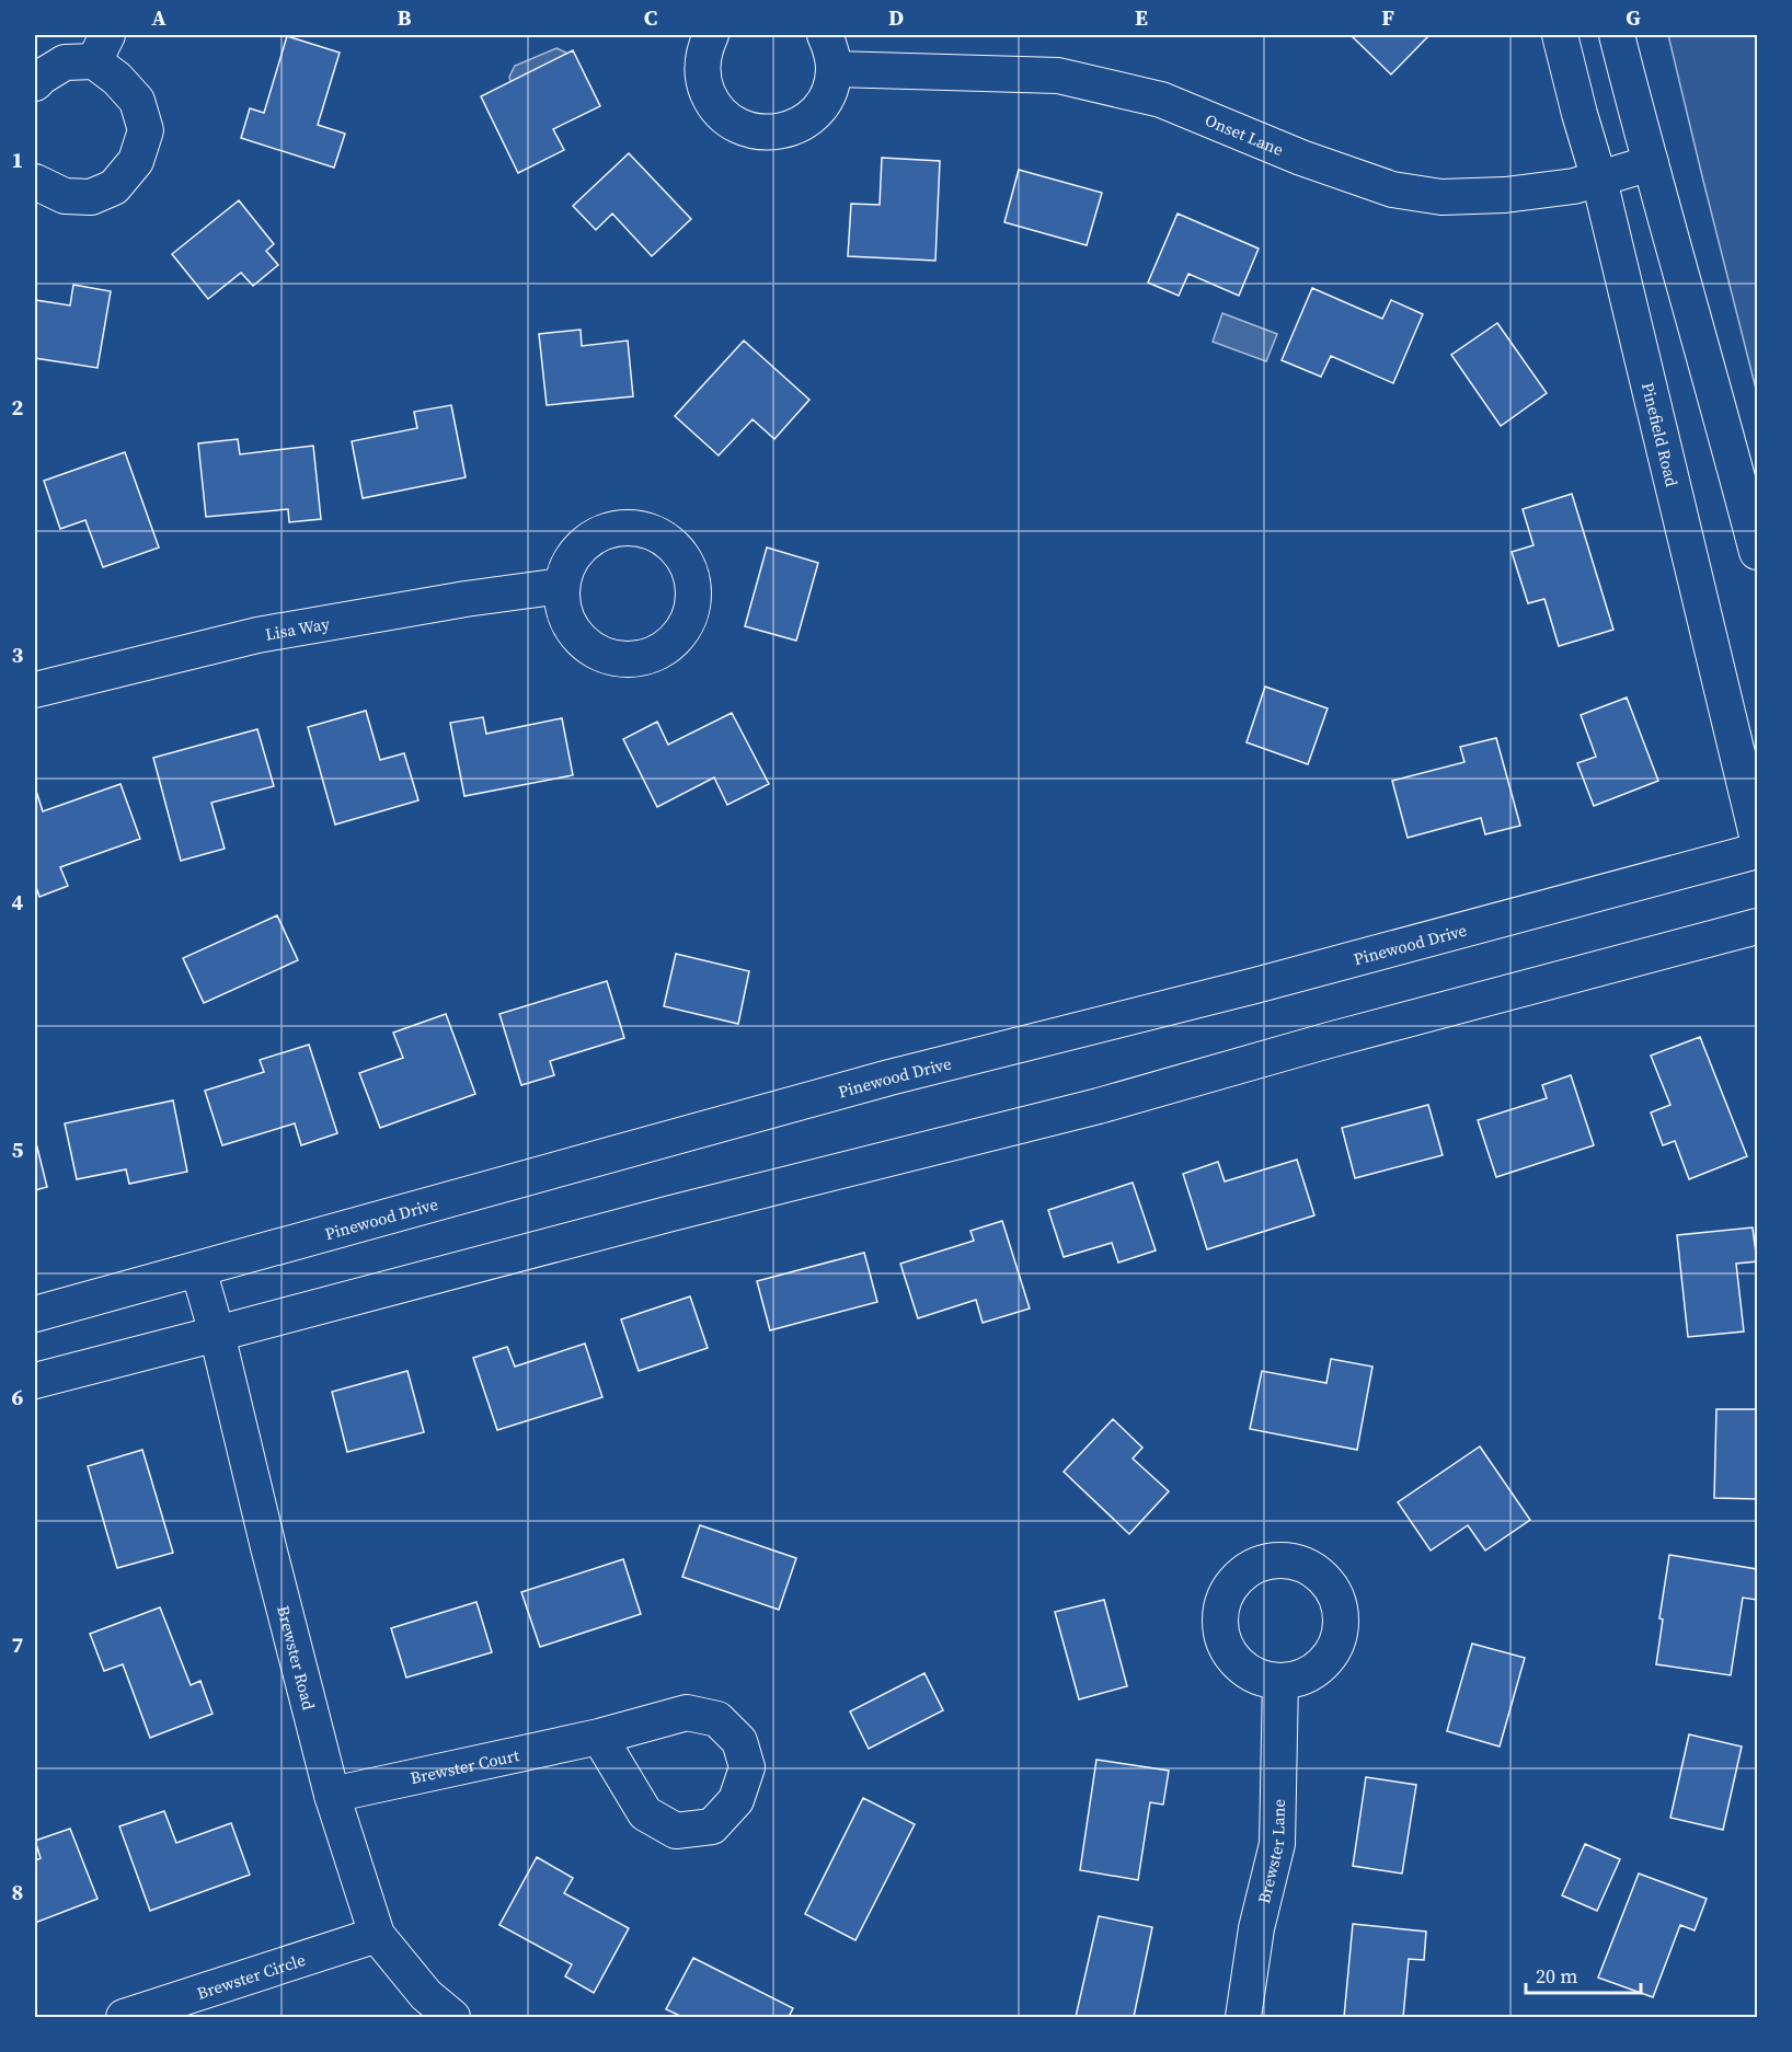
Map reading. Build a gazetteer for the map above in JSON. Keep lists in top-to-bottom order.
{
  "streets": {
    "street": [
      "Onset Lane",
      "Pinefield Road",
      "Lisa Way",
      "Pinewood Drive",
      "Brewster Road",
      "Brewster Court",
      "Brewster Lane",
      "Brewster Circle"
    ]
  },
  "crossings": [
    ["Onset Lane", "Pinefield Road"],
    ["Pinewood Drive", "Brewster Road"],
    ["Brewster Road", "Brewster Court"],
    ["Brewster Road", "Brewster Circle"]
  ],
  "scale_bar": "20 m",
  "grid": {
    "columns": [
      "A",
      "B",
      "C",
      "D",
      "E",
      "F",
      "G"
    ],
    "rows": [
      "1",
      "2",
      "3",
      "4",
      "5",
      "6",
      "7",
      "8"
    ]
  }
}
